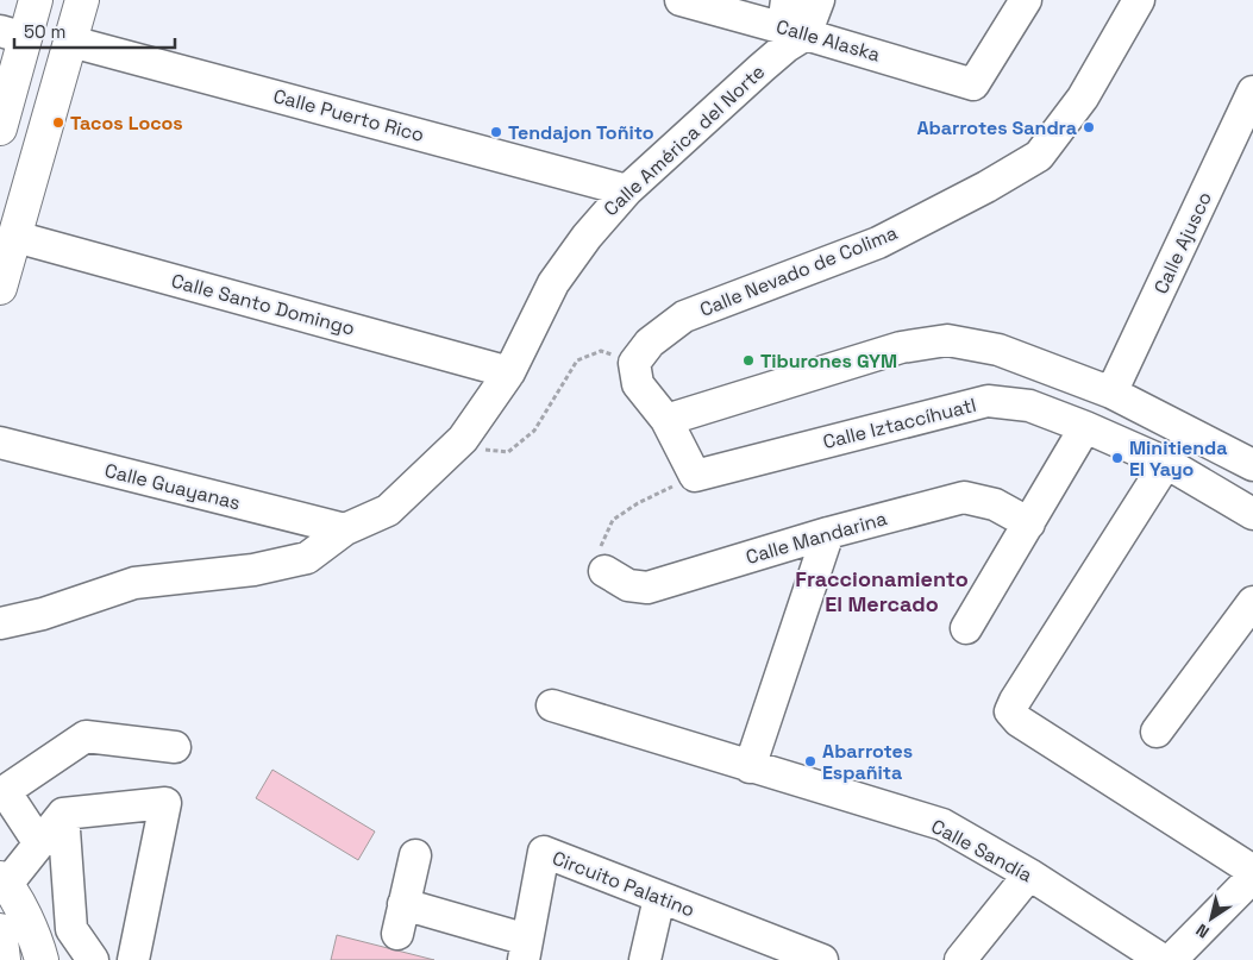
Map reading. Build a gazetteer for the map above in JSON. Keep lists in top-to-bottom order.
{
  "streets": {
    "street": [
      "Calle Alaska",
      "Calle Puerto Rico",
      "Calle América del Norte",
      "Calle Ajusco",
      "Calle Nevado de Colima",
      "Calle Santo Domingo",
      "Calle Iztaccíhuatl",
      "Calle Guayanas",
      "Calle Mandarina",
      "Calle Sandía",
      "Circuito Palatino"
    ]
  },
  "crossings": [
    ["Calle Alaska", "Calle América del Norte"],
    ["Calle Puerto Rico", "Calle América del Norte"],
    ["Calle América del Norte", "Calle Santo Domingo"],
    ["Calle América del Norte", "Calle Guayanas"]
  ],
  "districts": ["Fraccionamiento El Mercado"],
  "places": [
    "Tacos Locos",
    "Abarrotes Sandra",
    "Tendajon Toñito",
    "Tiburones GYM",
    "Minitienda El Yayo",
    "Abarrotes Españita"
  ],
  "scale_bar": "50 m",
  "north": "bottom left"
}
